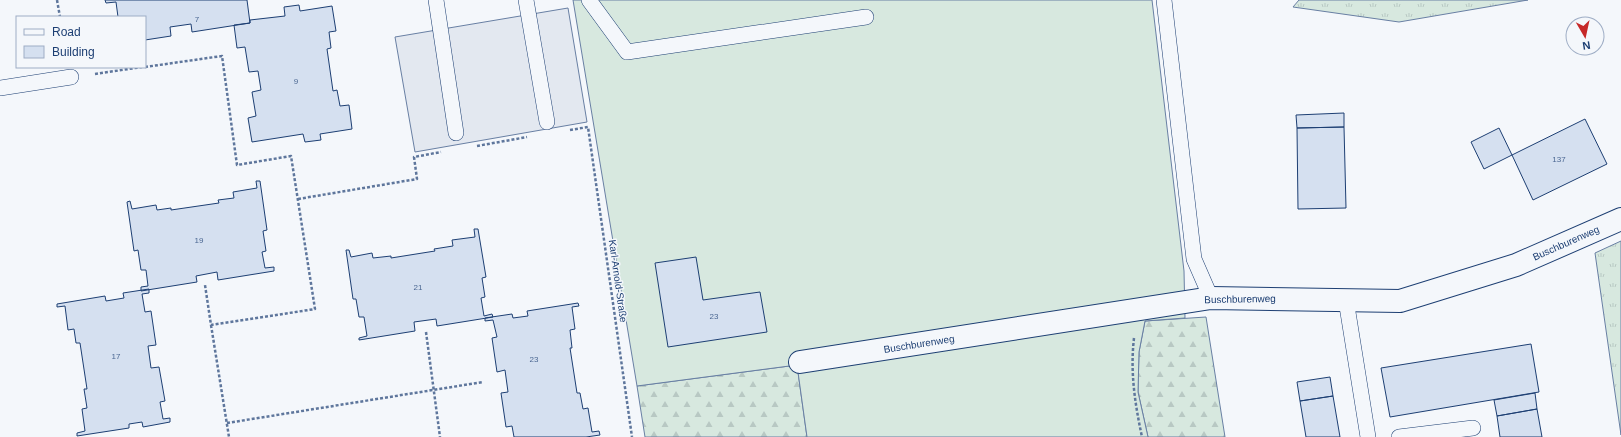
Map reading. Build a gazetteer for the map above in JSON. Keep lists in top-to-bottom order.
{
  "streets": {
    "street": ["Buschburenweg"],
    "path": ["Karl-Arnold-Straße"]
  },
  "house_numbers": [
    "7",
    "9",
    "137",
    "19",
    "21",
    "23",
    "17",
    "23"
  ],
  "legend": ["Road", "Building"],
  "north": "bottom"
}
